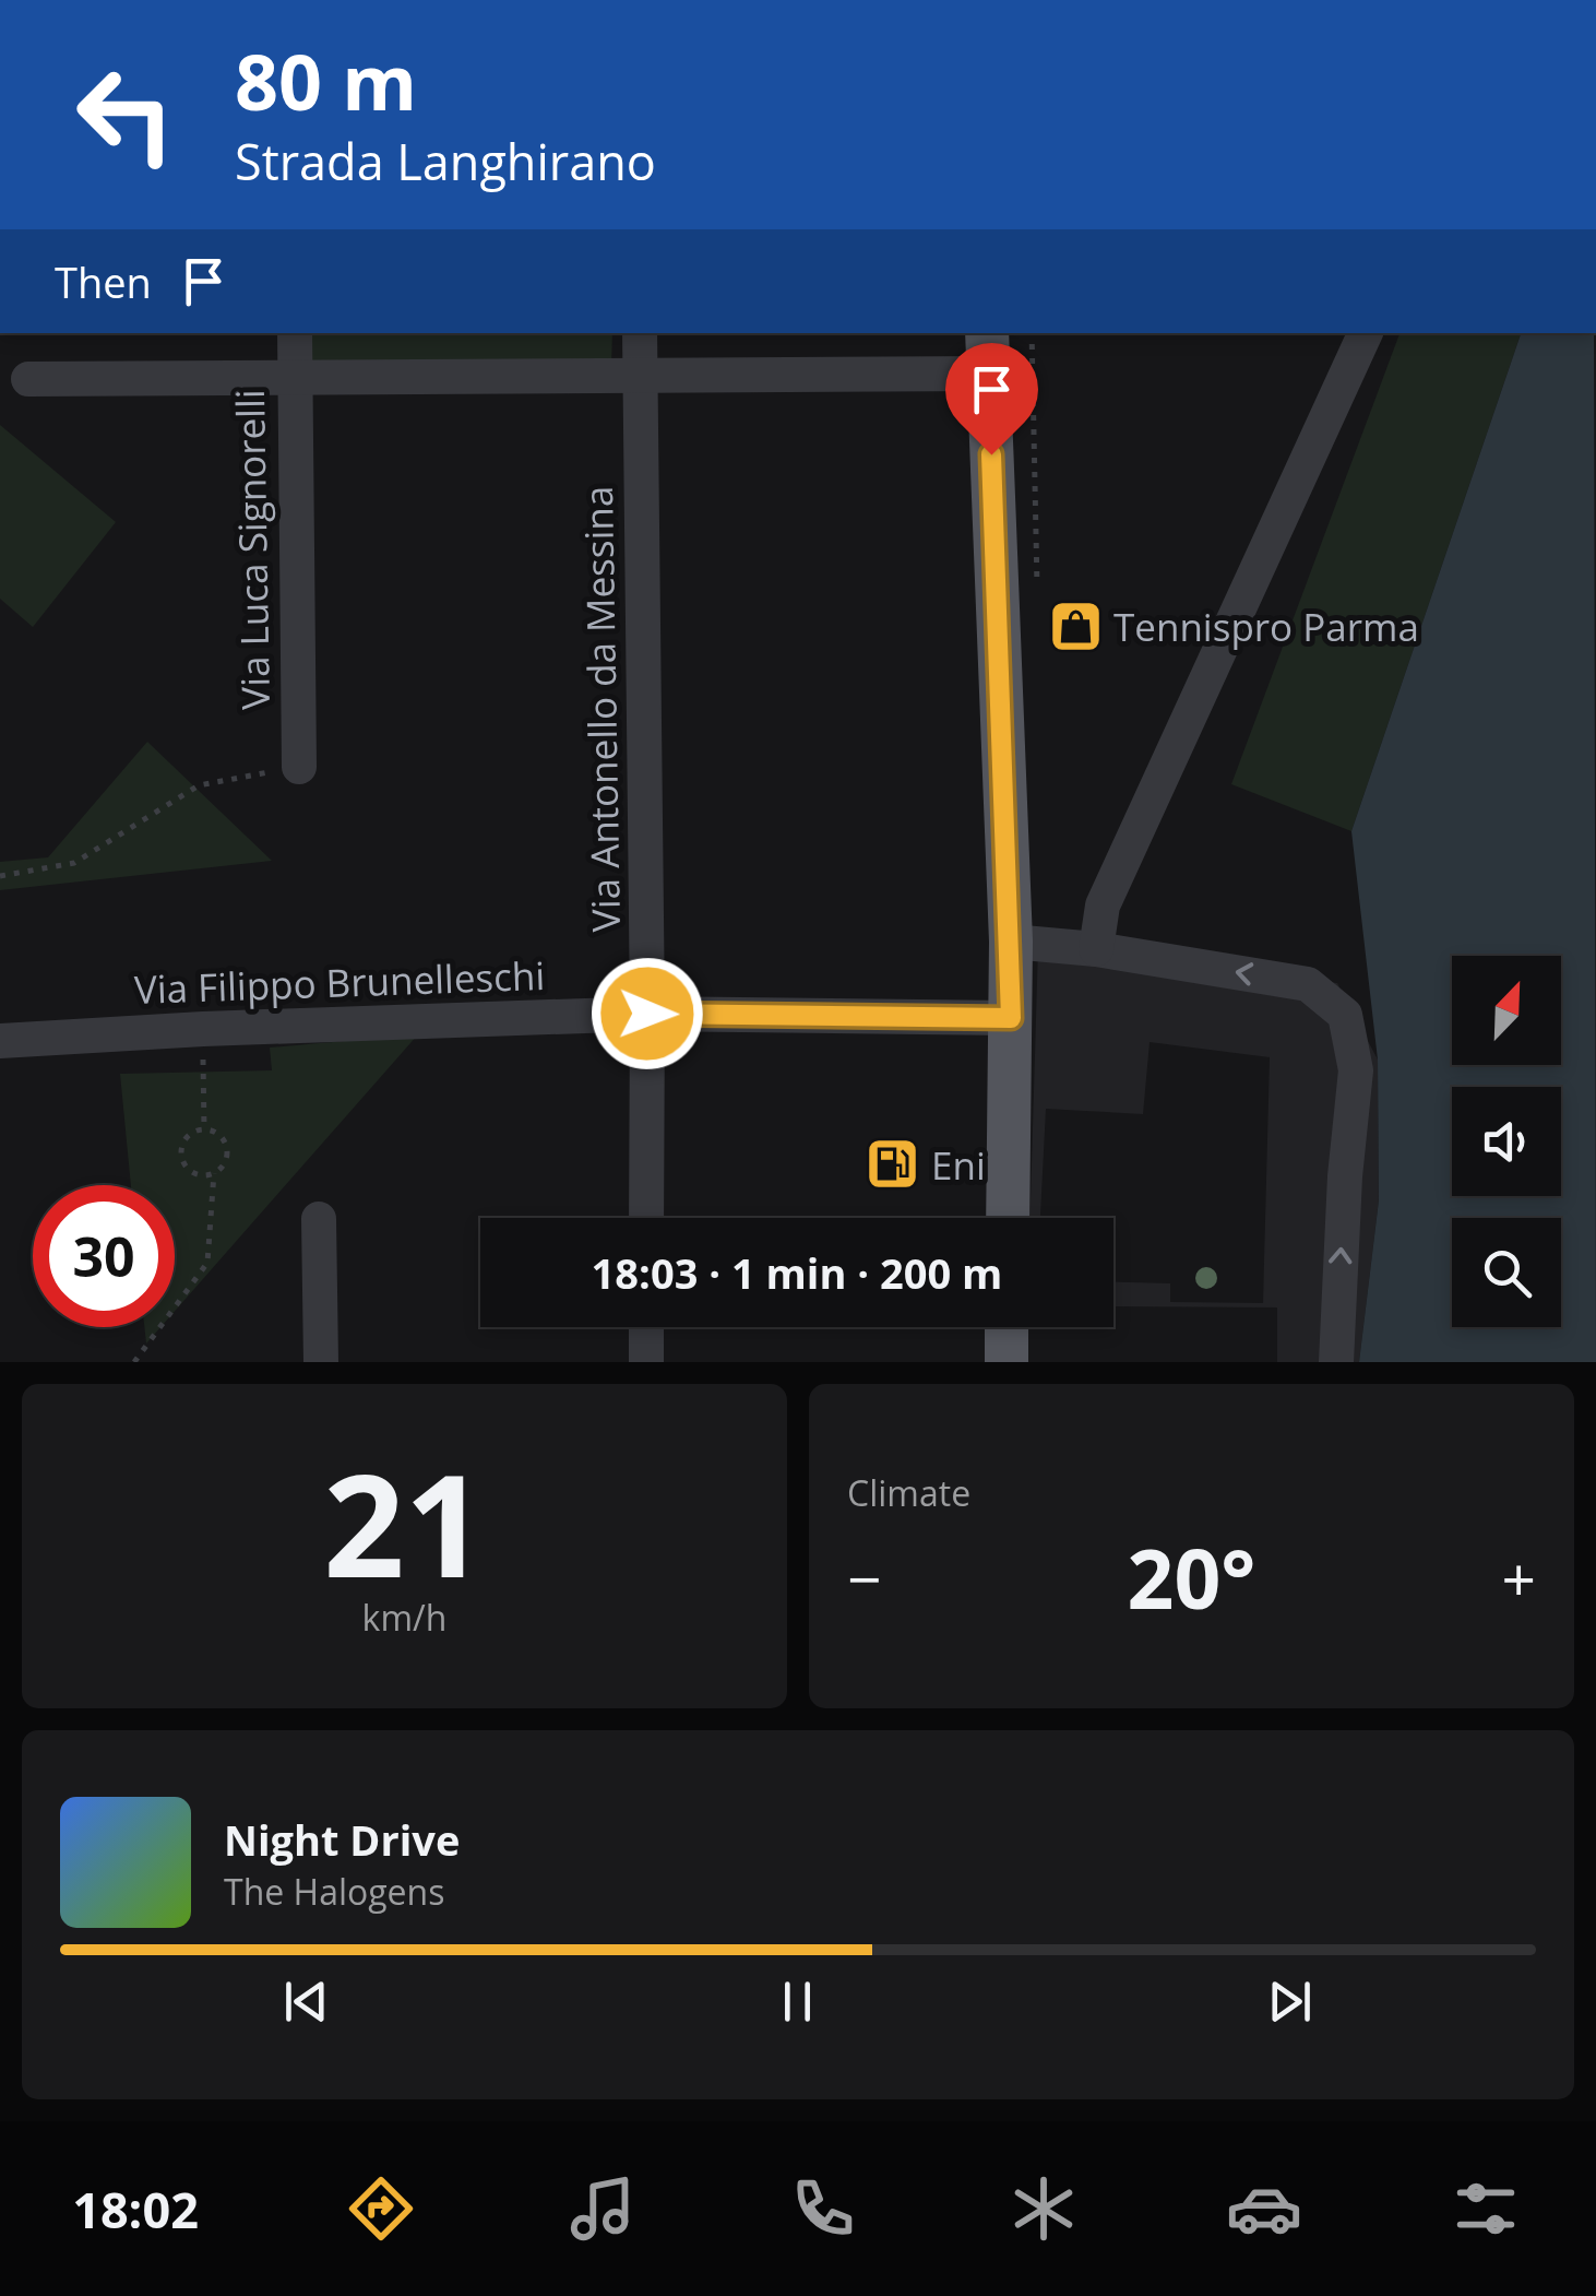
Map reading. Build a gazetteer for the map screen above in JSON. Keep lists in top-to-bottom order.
{
  "streets": {
    "street": ["Via Luca Signorelli", "Via Antonello da Messina", "Via Filippo Brunelleschi"]
  },
  "crossings": [
    ["Via Antonello da Messina", "Via Filippo Brunelleschi"]
  ],
  "places": {
    "shop": ["Tennispro Parma"],
    "fuel station": ["Eni"]
  },
  "north": "top right",
  "page": {
    "turn": ["80 m", "Strada Langhirano"],
    "then": "Then",
    "limit": "30",
    "trip": "18:03 · 1 min · 200 m",
    "tile": [
      ["21", "km/h"],
      "Climate"
    ],
    "heat": ["−", "20°", "+"],
    "song": ["Night Drive", "The Halogens"],
    "tabs": "18:02"
  }
}
